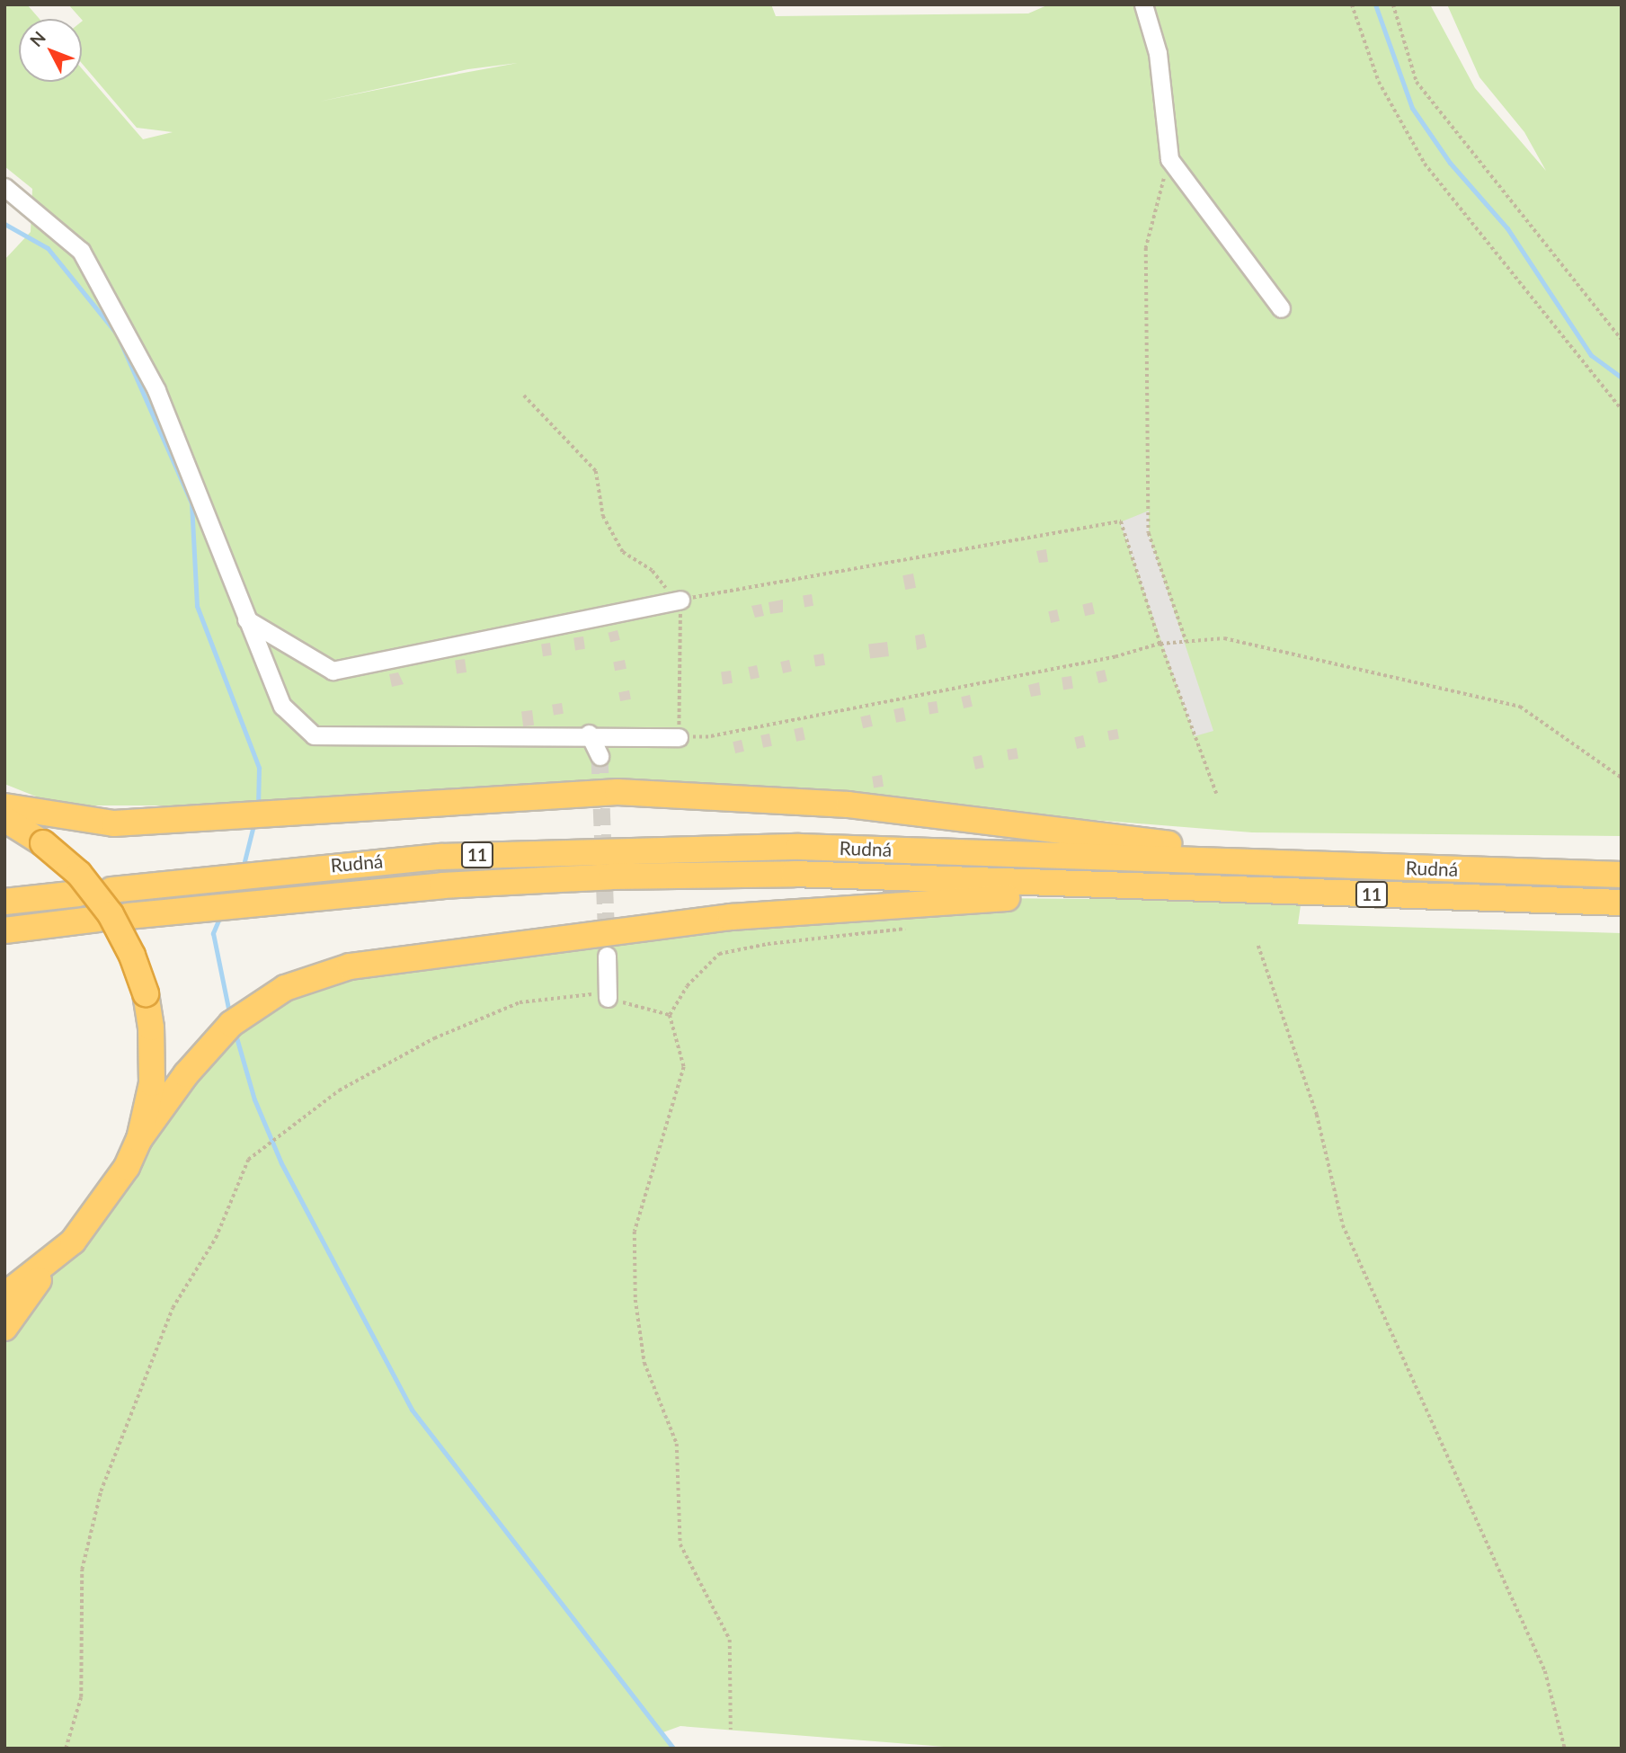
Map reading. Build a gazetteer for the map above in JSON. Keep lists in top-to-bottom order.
{
  "streets": {
    "highway": ["Rudná", "11"]
  },
  "north": "top left"
}
